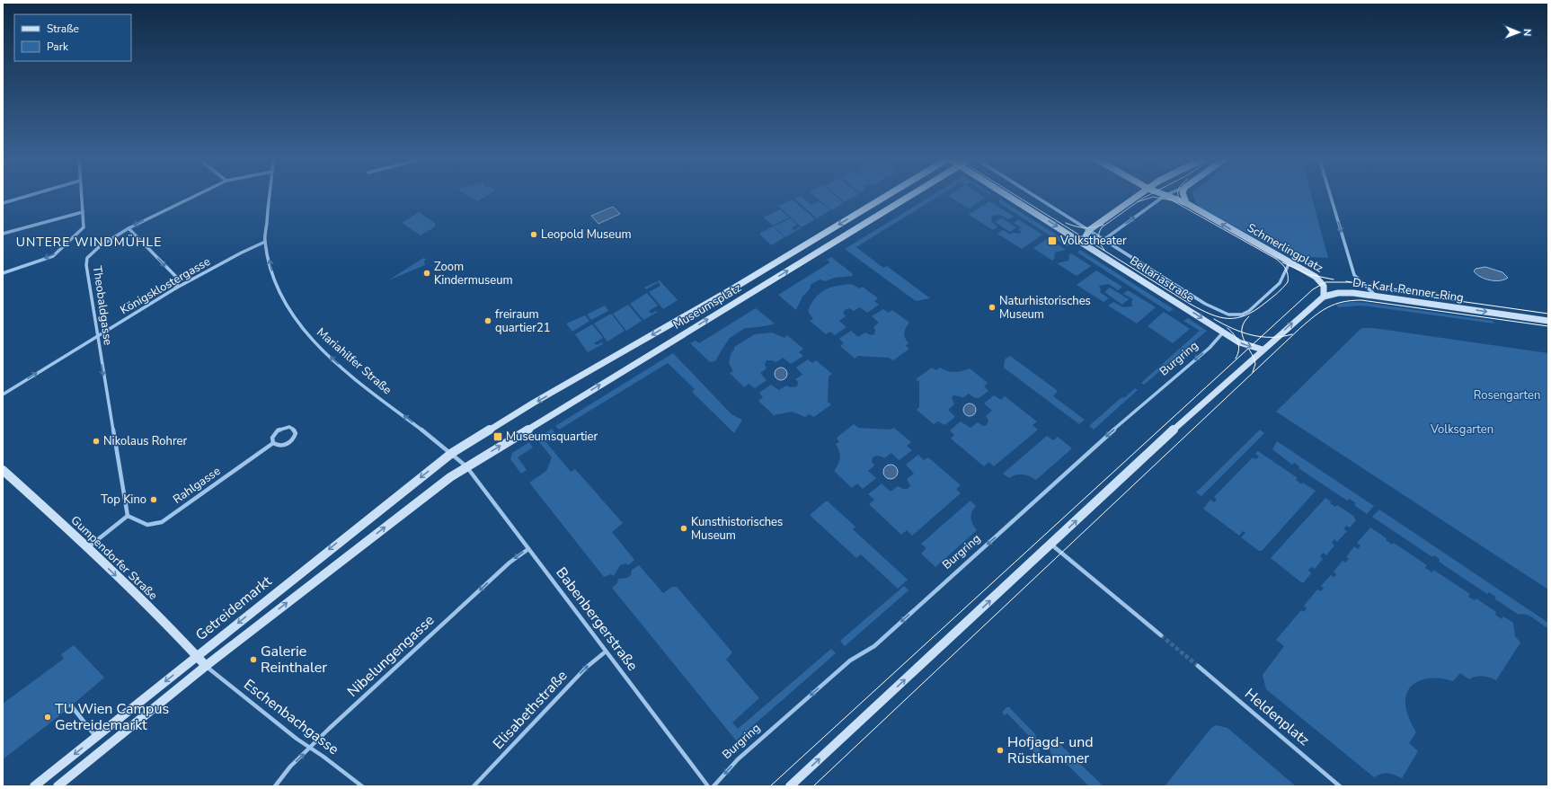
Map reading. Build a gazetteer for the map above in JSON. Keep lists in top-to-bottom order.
{
  "streets": {
    "main road": [
      "Schmerlingplatz",
      "Bellariastraße",
      "Dr.-Karl-Renner-Ring",
      "Museumsplatz",
      "Gumpendorfer Straße",
      "Getreidemarkt"
    ],
    "street": [
      "Königsklostergasse",
      "Theobaldgasse",
      "Burgring",
      "Mariahilfer Straße",
      "Rahlgasse",
      "Babenbergerstraße",
      "Nibelungengasse",
      "Elisabethstraße",
      "Eschenbachgasse",
      "Heldenplatz"
    ]
  },
  "crossings": [
    ["Schmerlingplatz", "Bellariastraße"],
    ["Schmerlingplatz", "Dr.-Karl-Renner-Ring"],
    ["Bellariastraße", "Burgring"],
    ["Königsklostergasse", "Theobaldgasse"],
    ["Königsklostergasse", "Mariahilfer Straße"],
    ["Theobaldgasse", "Rahlgasse"],
    ["Museumsplatz", "Mariahilfer Straße"],
    ["Museumsplatz", "Getreidemarkt"],
    ["Museumsplatz", "Babenbergerstraße"],
    ["Mariahilfer Straße", "Getreidemarkt"],
    ["Mariahilfer Straße", "Babenbergerstraße"],
    ["Gumpendorfer Straße", "Getreidemarkt"],
    ["Gumpendorfer Straße", "Eschenbachgasse"],
    ["Babenbergerstraße", "Nibelungengasse"],
    ["Babenbergerstraße", "Elisabethstraße"],
    ["Nibelungengasse", "Eschenbachgasse"]
  ],
  "one_way": [
    "Schmerlingplatz",
    "Bellariastraße",
    "Königsklostergasse",
    "Dr.-Karl-Renner-Ring",
    "Theobaldgasse",
    "Burgring",
    "Mariahilfer Straße",
    "Gumpendorfer Straße",
    "Elisabethstraße"
  ],
  "districts": ["UNTERE WINDMÜHLE"],
  "parks": ["Rosengarten", "Volksgarten"],
  "places": {
    "other": [
      "Leopold Museum",
      "Zoom Kindermuseum",
      "Naturhistorisches Museum",
      "freiraum quartier21",
      "Nikolaus Rohrer",
      "Top Kino",
      "Kunsthistorisches Museum",
      "Galerie Reinthaler",
      "TU Wien Campus Getreidemarkt",
      "Hofjagd- und Rüstkammer"
    ],
    "transit": ["Volkstheater", "Museumsquartier"]
  },
  "legend": ["Straße", "Park"],
  "north": "right"
}
